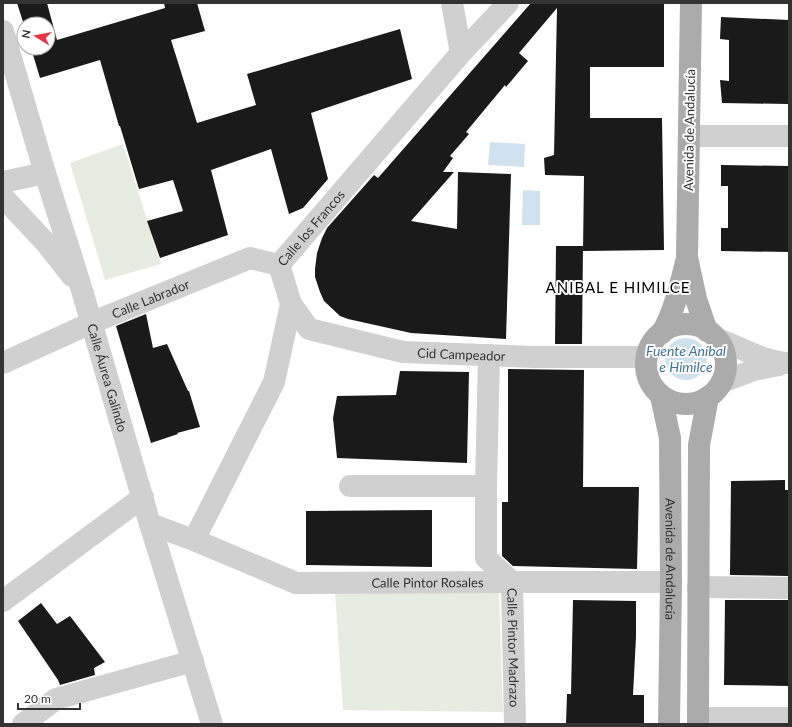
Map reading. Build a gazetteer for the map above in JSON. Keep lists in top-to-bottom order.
{
  "streets": {
    "main road": ["Avenida de Andalucía"],
    "street": [
      "Calle los Francos",
      "Calle Labrador",
      "Cid Campeador",
      "Calle Áurea Galindo",
      "Calle Pintor Rosales",
      "Calle Pintor Madrazo"
    ]
  },
  "crossings": [
    ["Avenida de Andalucía", "Cid Campeador"],
    ["Avenida de Andalucía", "Calle Pintor Rosales"],
    ["Calle los Francos", "Calle Labrador"],
    ["Calle los Francos", "Cid Campeador"],
    ["Calle los Francos", "Calle Pintor Rosales"],
    ["Calle Labrador", "Calle Áurea Galindo"],
    ["Cid Campeador", "Calle Pintor Madrazo"],
    ["Calle Áurea Galindo", "Calle Pintor Rosales"],
    ["Calle Pintor Rosales", "Calle Pintor Madrazo"]
  ],
  "districts": ["ANIBAL E HIMILCE"],
  "water": ["Fuente Aníbal e Himilce"],
  "scale_bar": "20 m",
  "north": "left"
}
